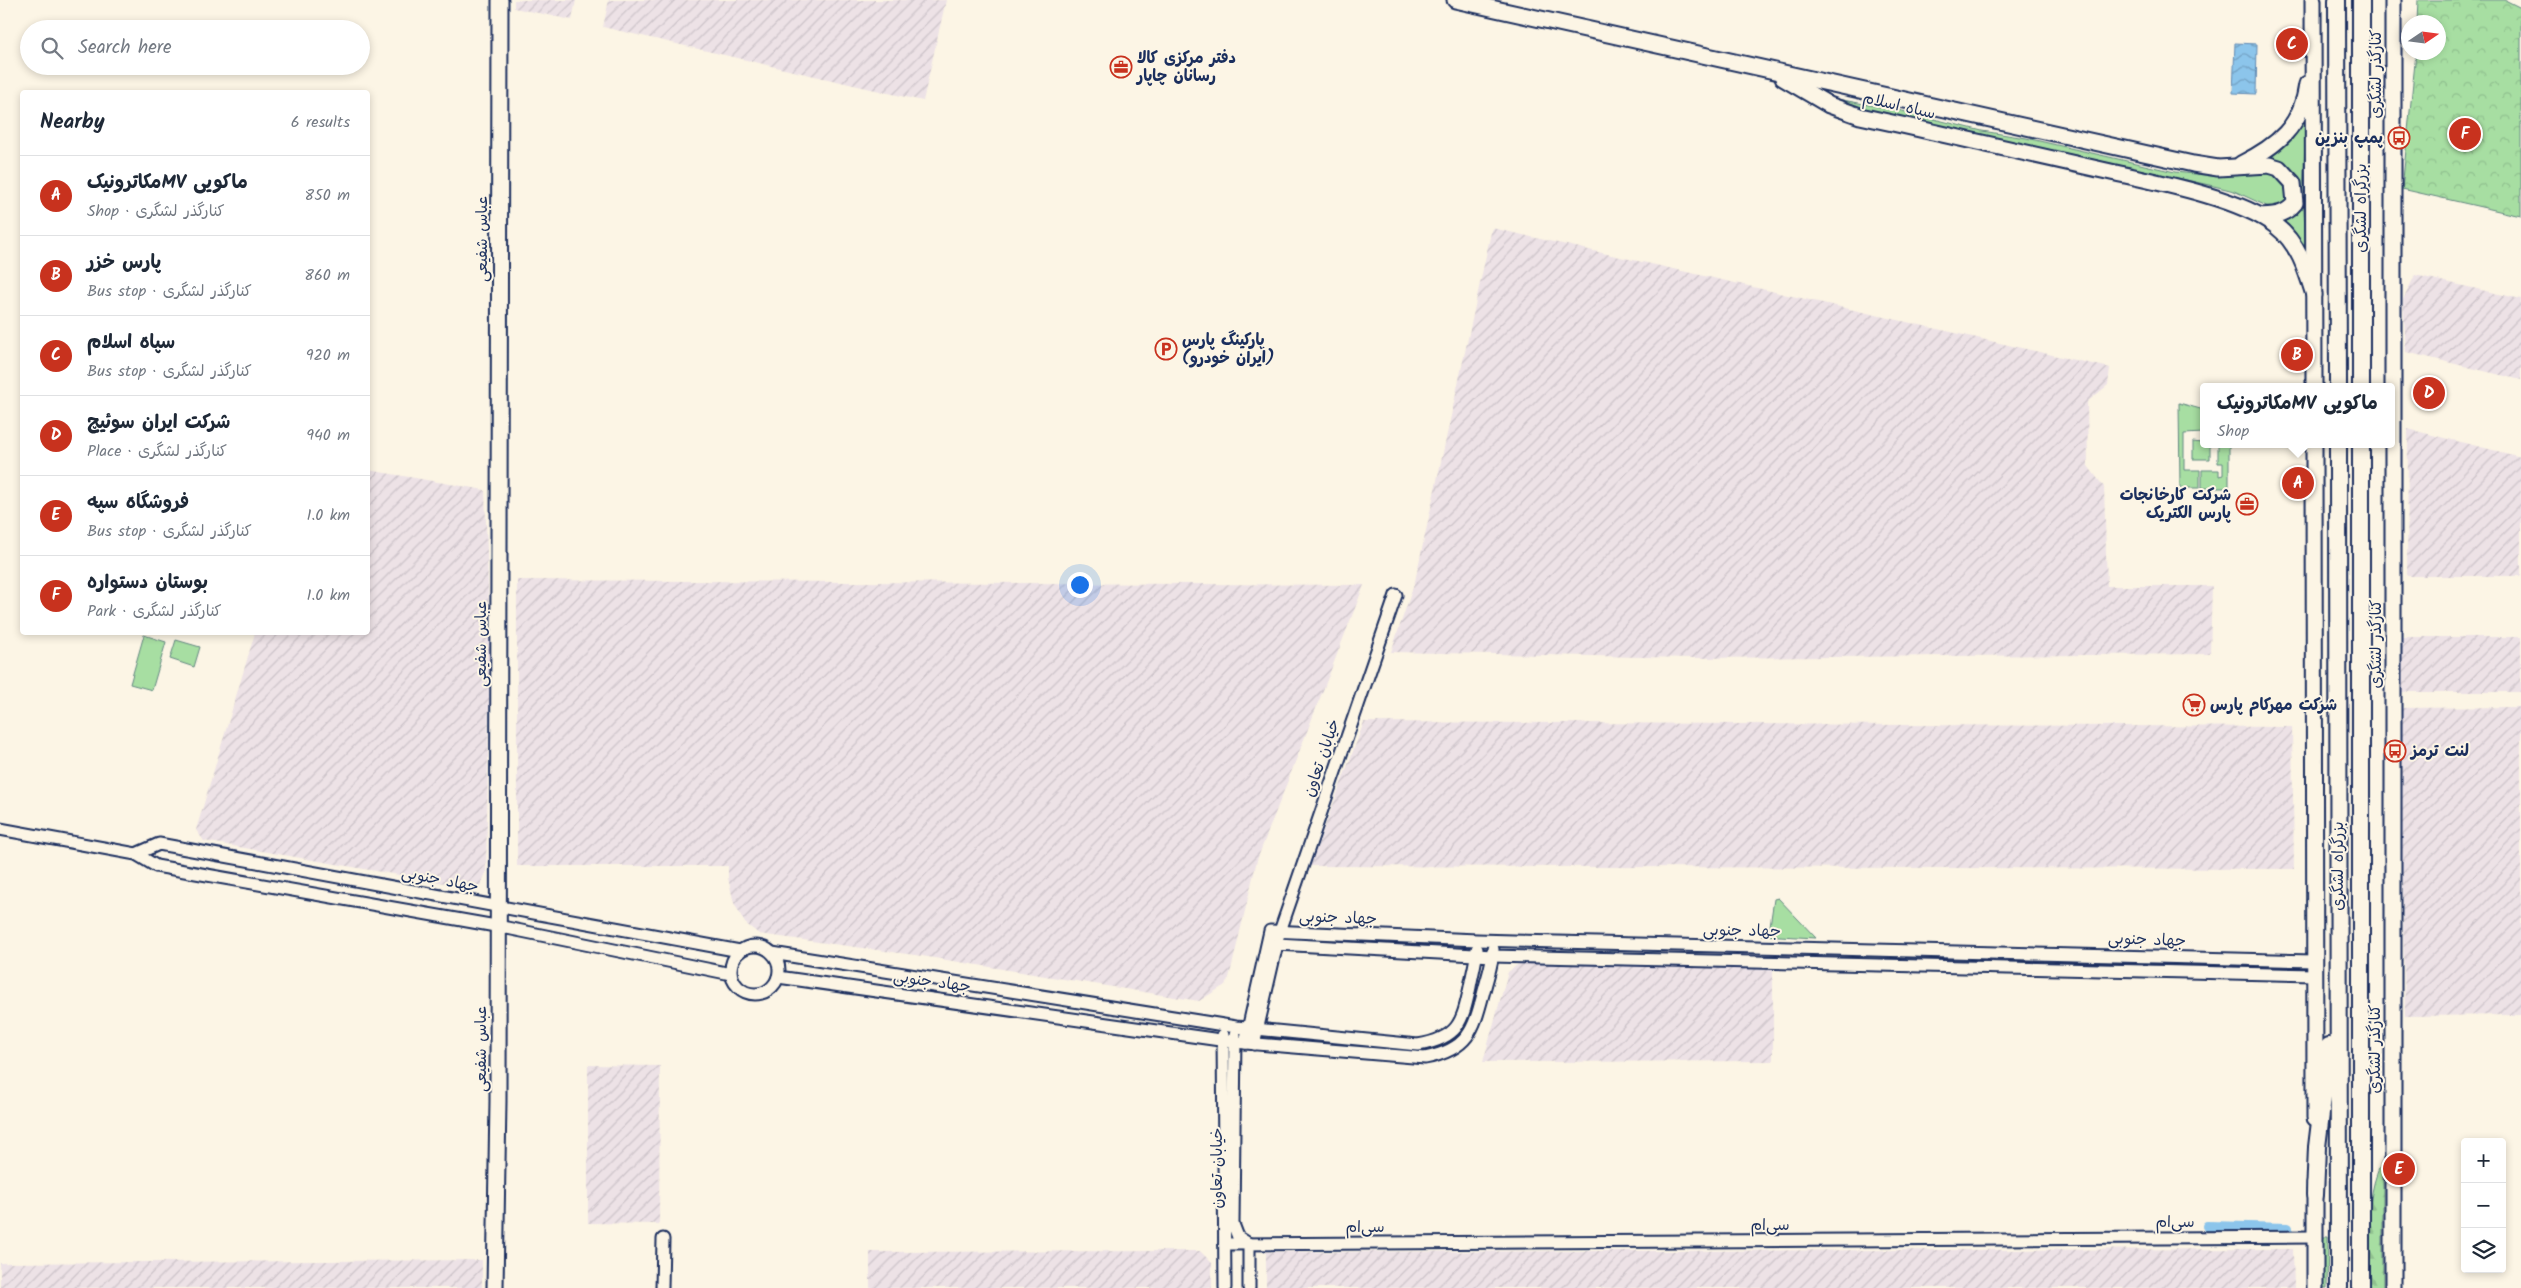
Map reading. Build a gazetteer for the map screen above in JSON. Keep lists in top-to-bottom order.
{
  "streets": {
    "highway": ["بزرگراه لشگری"],
    "main road": ["کنارگذر لشگری", "سپاه اسلام", "عباس شفیعی"],
    "street": ["خیابان تعاون", "جهاد جنوبی", "سی‌ام"]
  },
  "crossings": [
    ["عباس شفیعی", "جهاد جنوبی"],
    ["خیابان تعاون", "جهاد جنوبی"],
    ["خیابان تعاون", "سی‌ام"]
  ],
  "places": {
    "office": ["دفتر مرکزی کالا رسانان چاپار", "شرکت کارخانجات پارس الکتریک"],
    "bus stop": ["پمپ بنزین", "لنت ترمز"],
    "parking": ["پارکینگ پارس (ایران خودرو)"],
    "supermarket": ["شرکت مهرکام پارس"]
  },
  "north": "right",
  "page": {
    "search": "Search here",
    "pins": [
      "C",
      "F",
      "B",
      "D",
      "A",
      "E"
    ],
    "heading": ["Nearby", "6 results"],
    "list": [
      {
        "mark": "A",
        "name": "مکاترونیکMV ماکویی",
        "note": "Shop · کنارگذر لشگری",
        "value": "850 m"
      },
      {
        "mark": "B",
        "name": "پارس خزر",
        "note": "Bus stop · کنارگذر لشگری",
        "value": "860 m"
      },
      {
        "mark": "C",
        "name": "سپاه اسلام",
        "note": "Bus stop · کنارگذر لشگری",
        "value": "920 m"
      },
      {
        "mark": "D",
        "name": "شرکت ایران سوئیچ",
        "note": "Place · کنارگذر لشگری",
        "value": "940 m"
      },
      {
        "mark": "E",
        "name": "فروشگاه سپه",
        "note": "Bus stop · کنارگذر لشگری",
        "value": "1.0 km"
      },
      {
        "mark": "F",
        "name": "بوستان دستواره",
        "note": "Park · کنارگذر لشگری",
        "value": "1.0 km"
      }
    ],
    "popup": ["مکاترونیکMV ماکویی", "Shop"],
    "map_buttons": ["+", "−"]
  }
}
